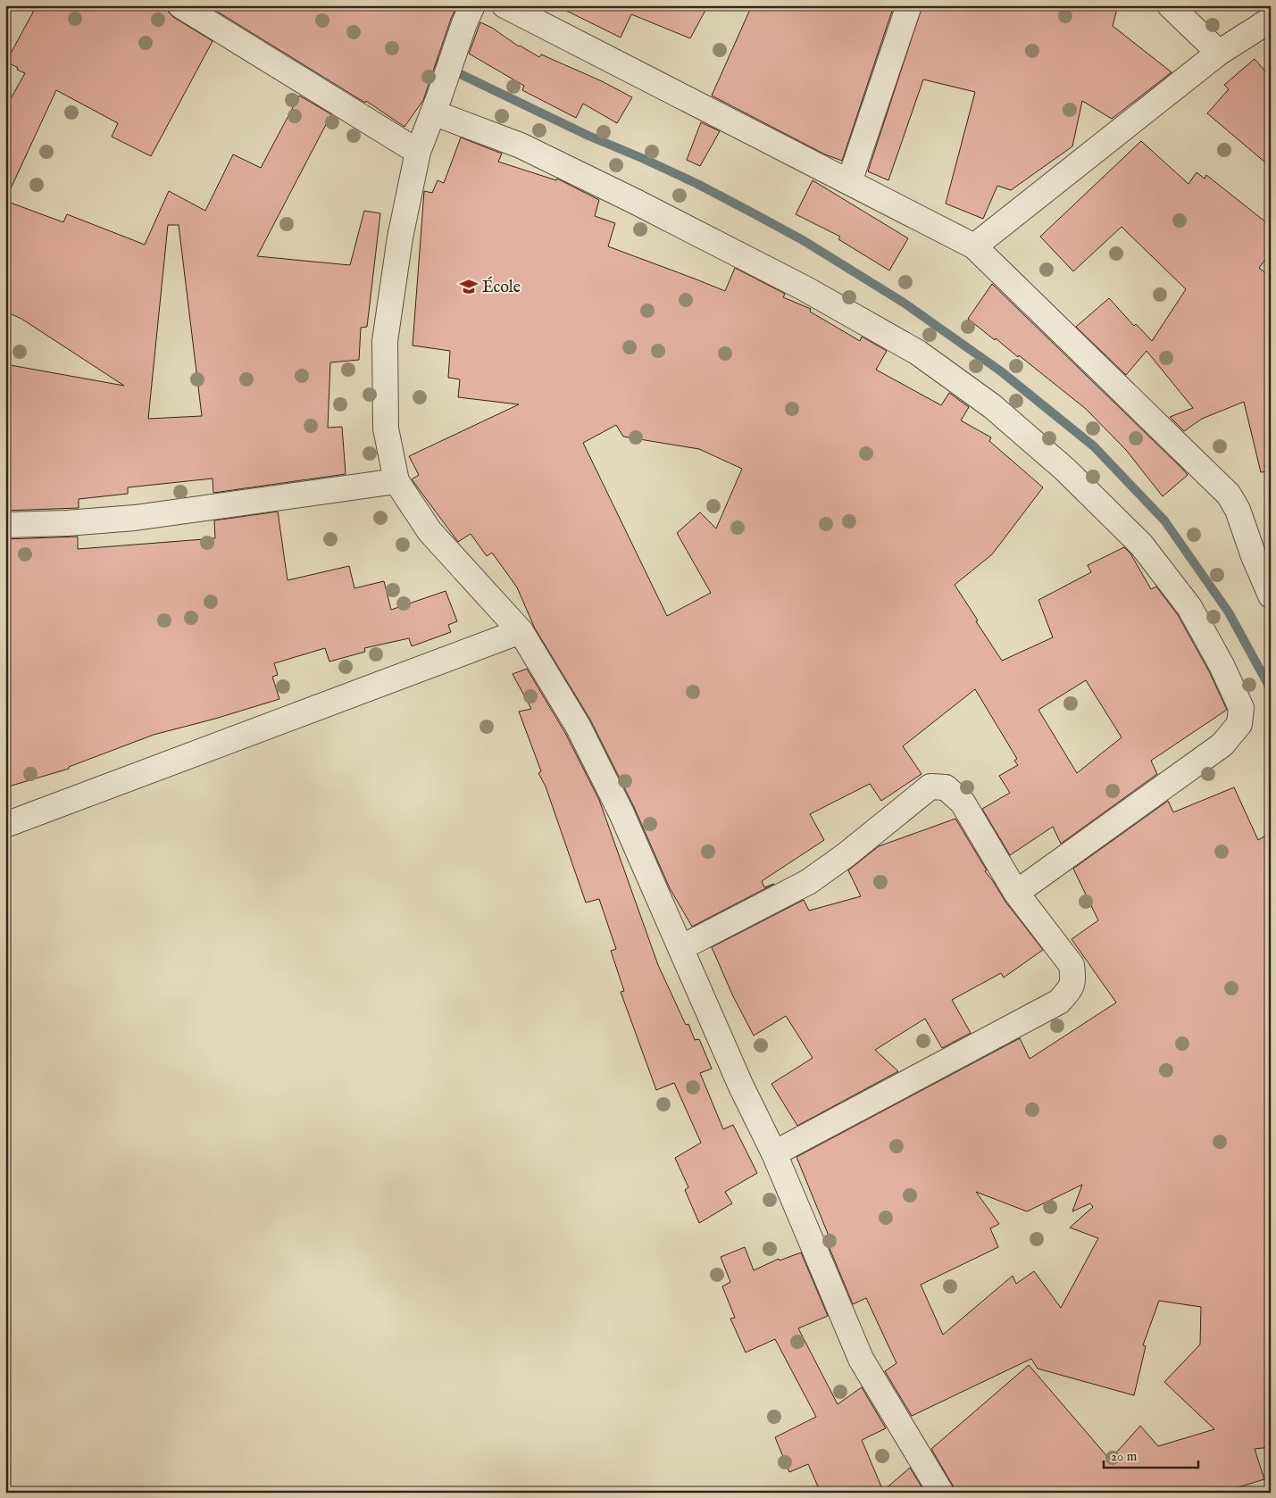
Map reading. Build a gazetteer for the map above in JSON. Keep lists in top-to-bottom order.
{
  "places": {
    "school or university": ["École"]
  },
  "scale_bar": "20 m"
}
